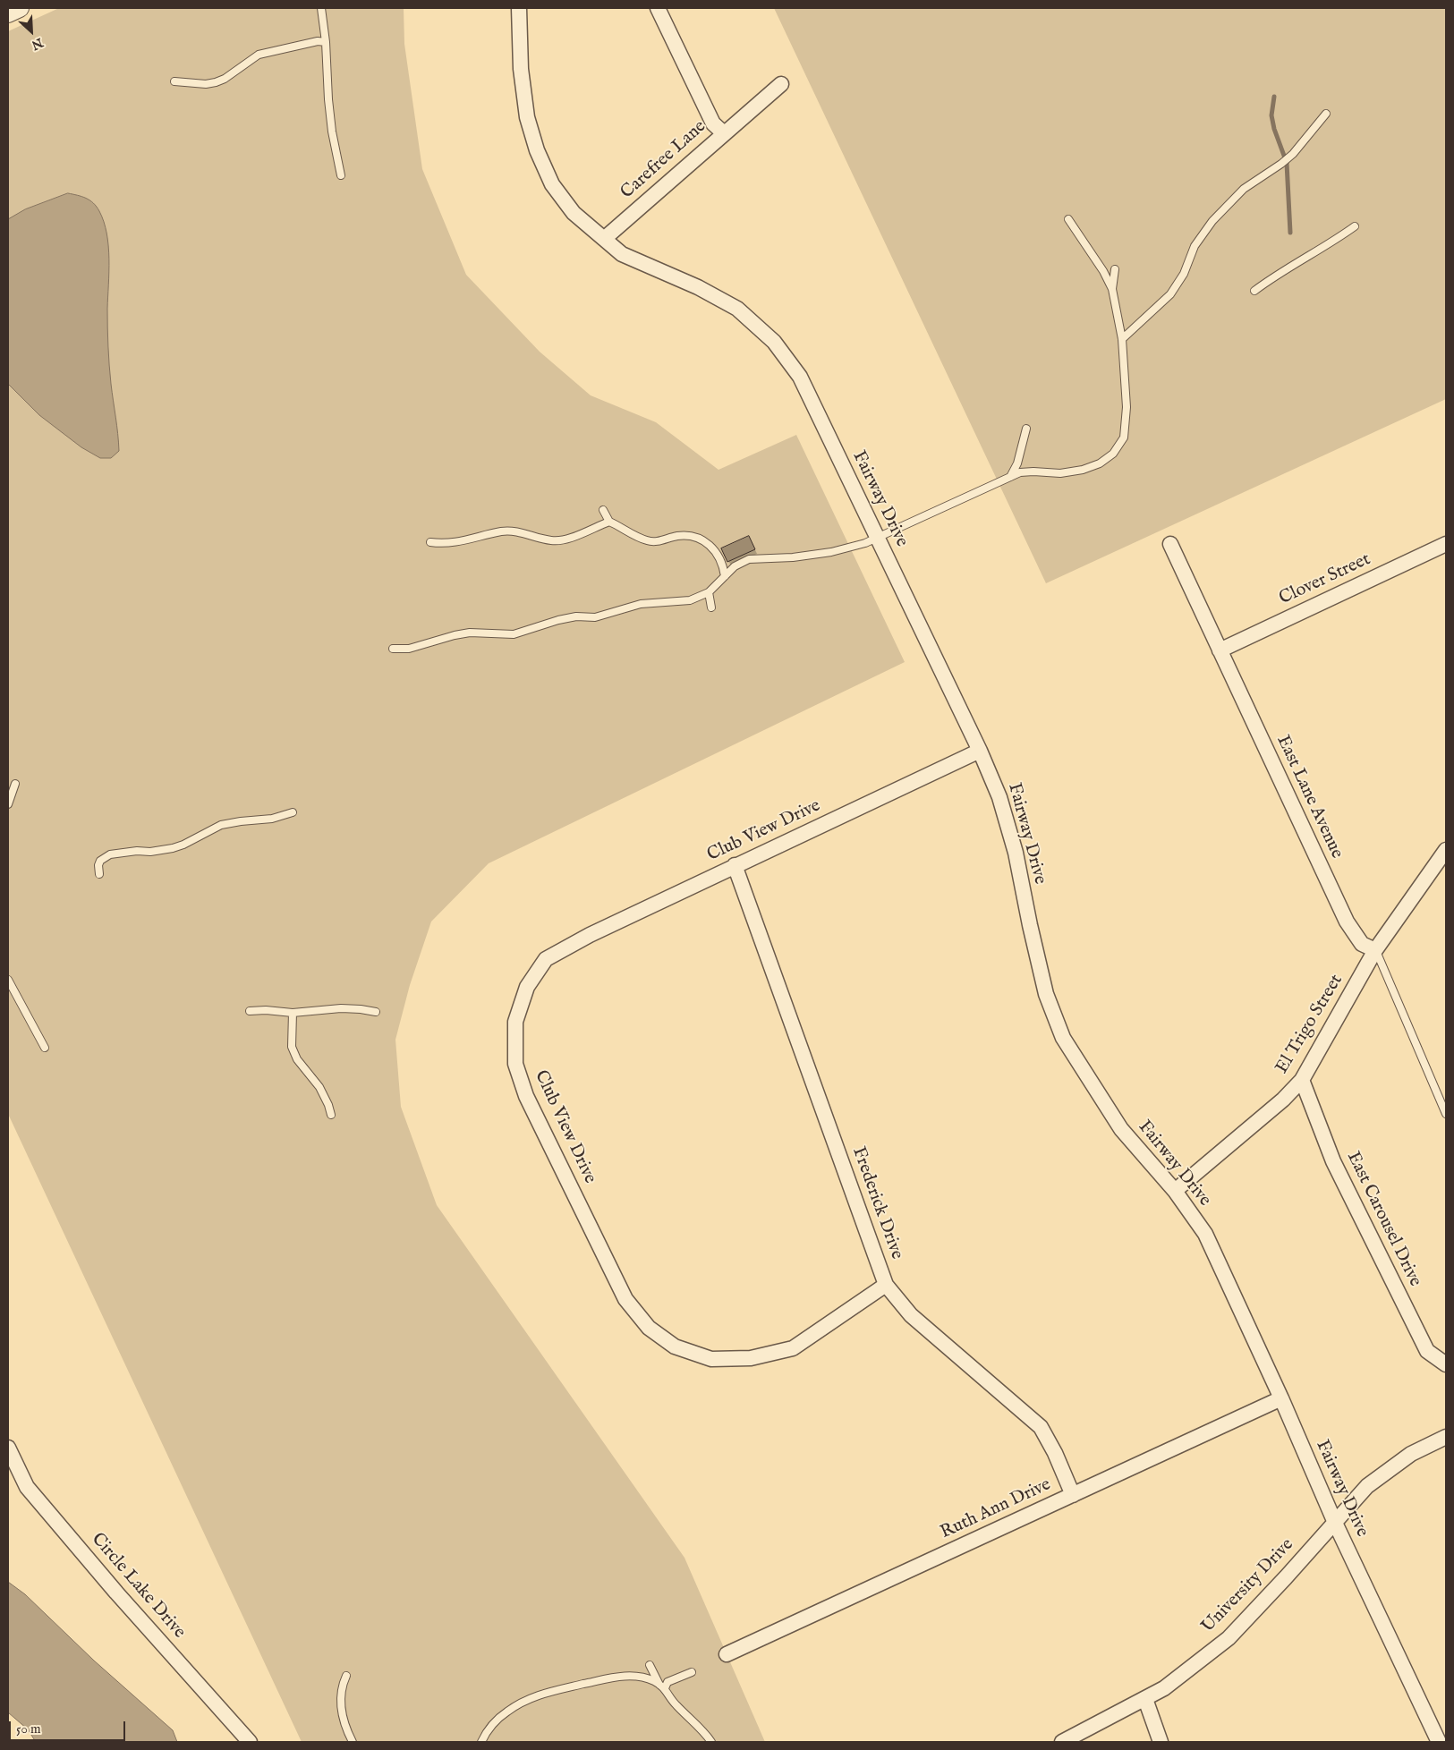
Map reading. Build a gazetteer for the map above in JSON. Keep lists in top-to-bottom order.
{
  "streets": {
    "street": [
      "Carefree Lane",
      "Fairway Drive",
      "Clover Street",
      "East Lane Avenue",
      "Club View Drive",
      "El Trigo Street",
      "Frederick Drive",
      "East Carousel Drive",
      "Ruth Ann Drive",
      "Circle Lake Drive",
      "University Drive"
    ]
  },
  "crossings": [
    ["Carefree Lane", "Fairway Drive"],
    ["Fairway Drive", "Club View Drive"],
    ["Fairway Drive", "El Trigo Street"],
    ["Fairway Drive", "Ruth Ann Drive"],
    ["Fairway Drive", "University Drive"],
    ["Clover Street", "East Lane Avenue"],
    ["East Lane Avenue", "El Trigo Street"],
    ["Club View Drive", "Frederick Drive"],
    ["El Trigo Street", "East Carousel Drive"],
    ["Frederick Drive", "Ruth Ann Drive"]
  ],
  "scale_bar": "50 m",
  "north": "bottom right"
}
